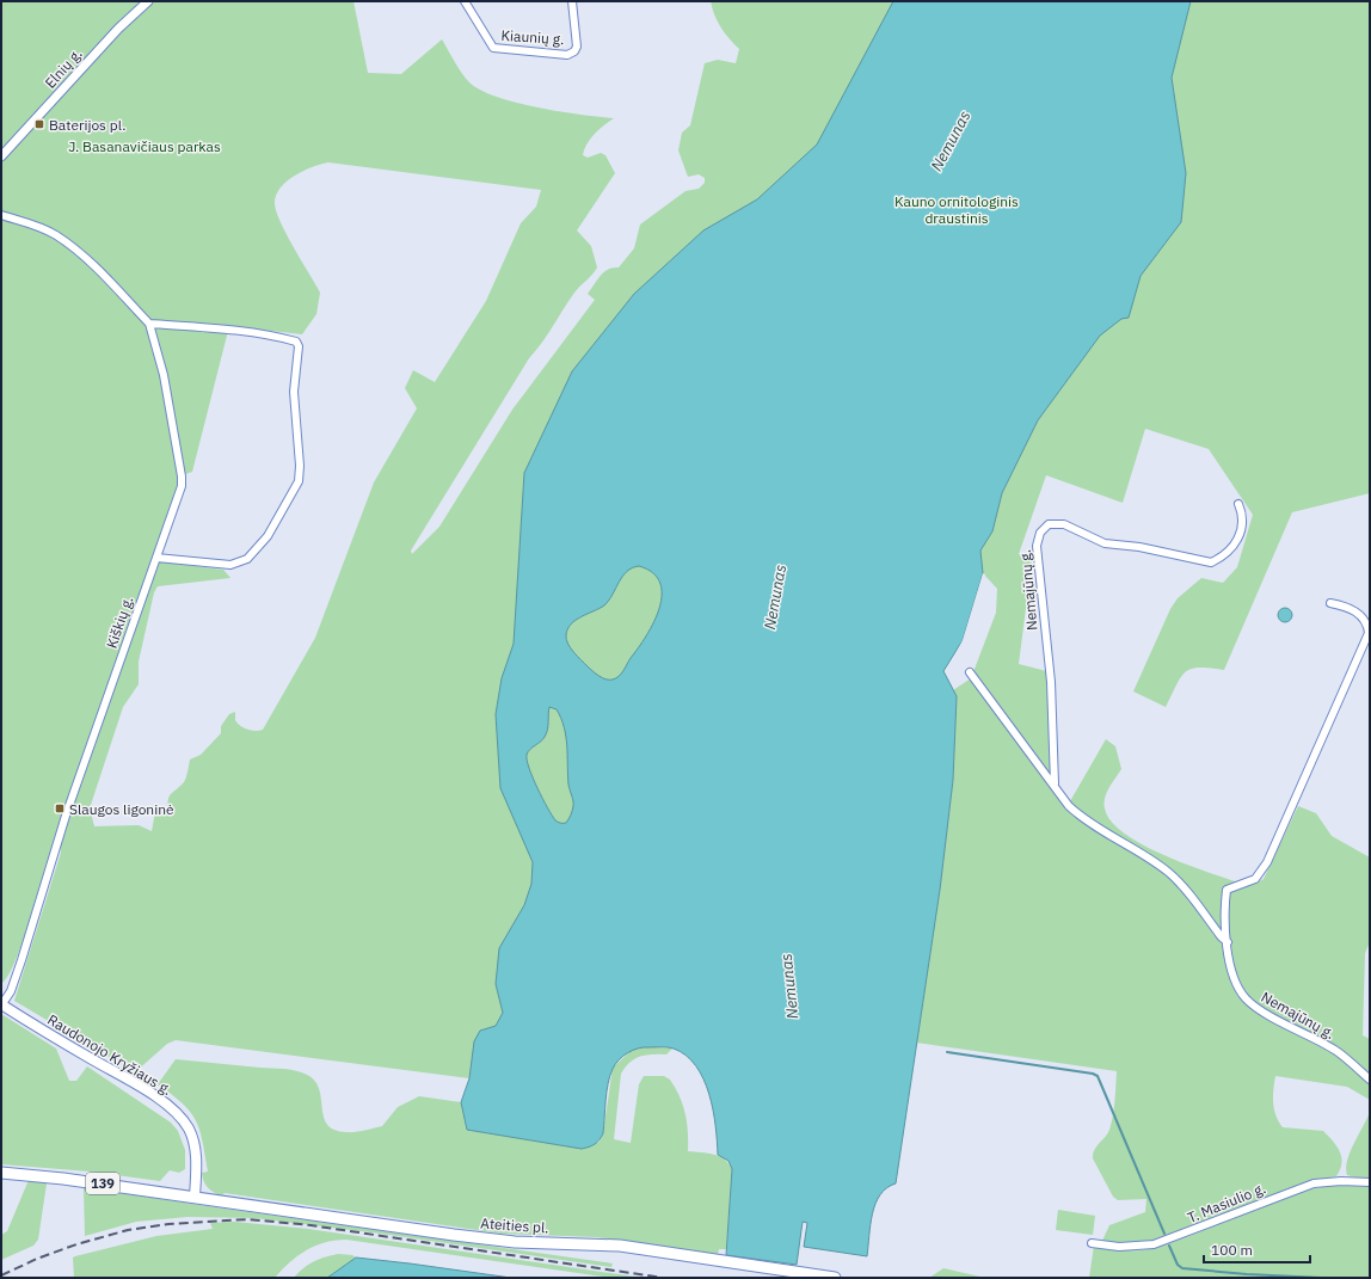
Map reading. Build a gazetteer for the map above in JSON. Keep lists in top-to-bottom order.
{
  "streets": {
    "main road": ["Raudonojo Kryžiaus g.", "139", "Ateities pl."],
    "street": [
      "Kiaunių g.",
      "Elnių g.",
      "Nemajūnų g.",
      "Kiškių g.",
      "T. Masiulio g."
    ]
  },
  "crossings": [
    ["Kiškių g.", "Raudonojo Kryžiaus g."],
    ["Raudonojo Kryžiaus g.", "139"],
    ["Raudonojo Kryžiaus g.", "Ateities pl."],
    ["139", "Ateities pl."]
  ],
  "water": ["Nemunas"],
  "parks": ["J. Basanavičiaus parkas", "Kauno ornitologinis draustinis"],
  "places": {
    "transit": ["Baterijos pl.", "Slaugos ligoninė"]
  },
  "scale_bar": "100 m"
}
